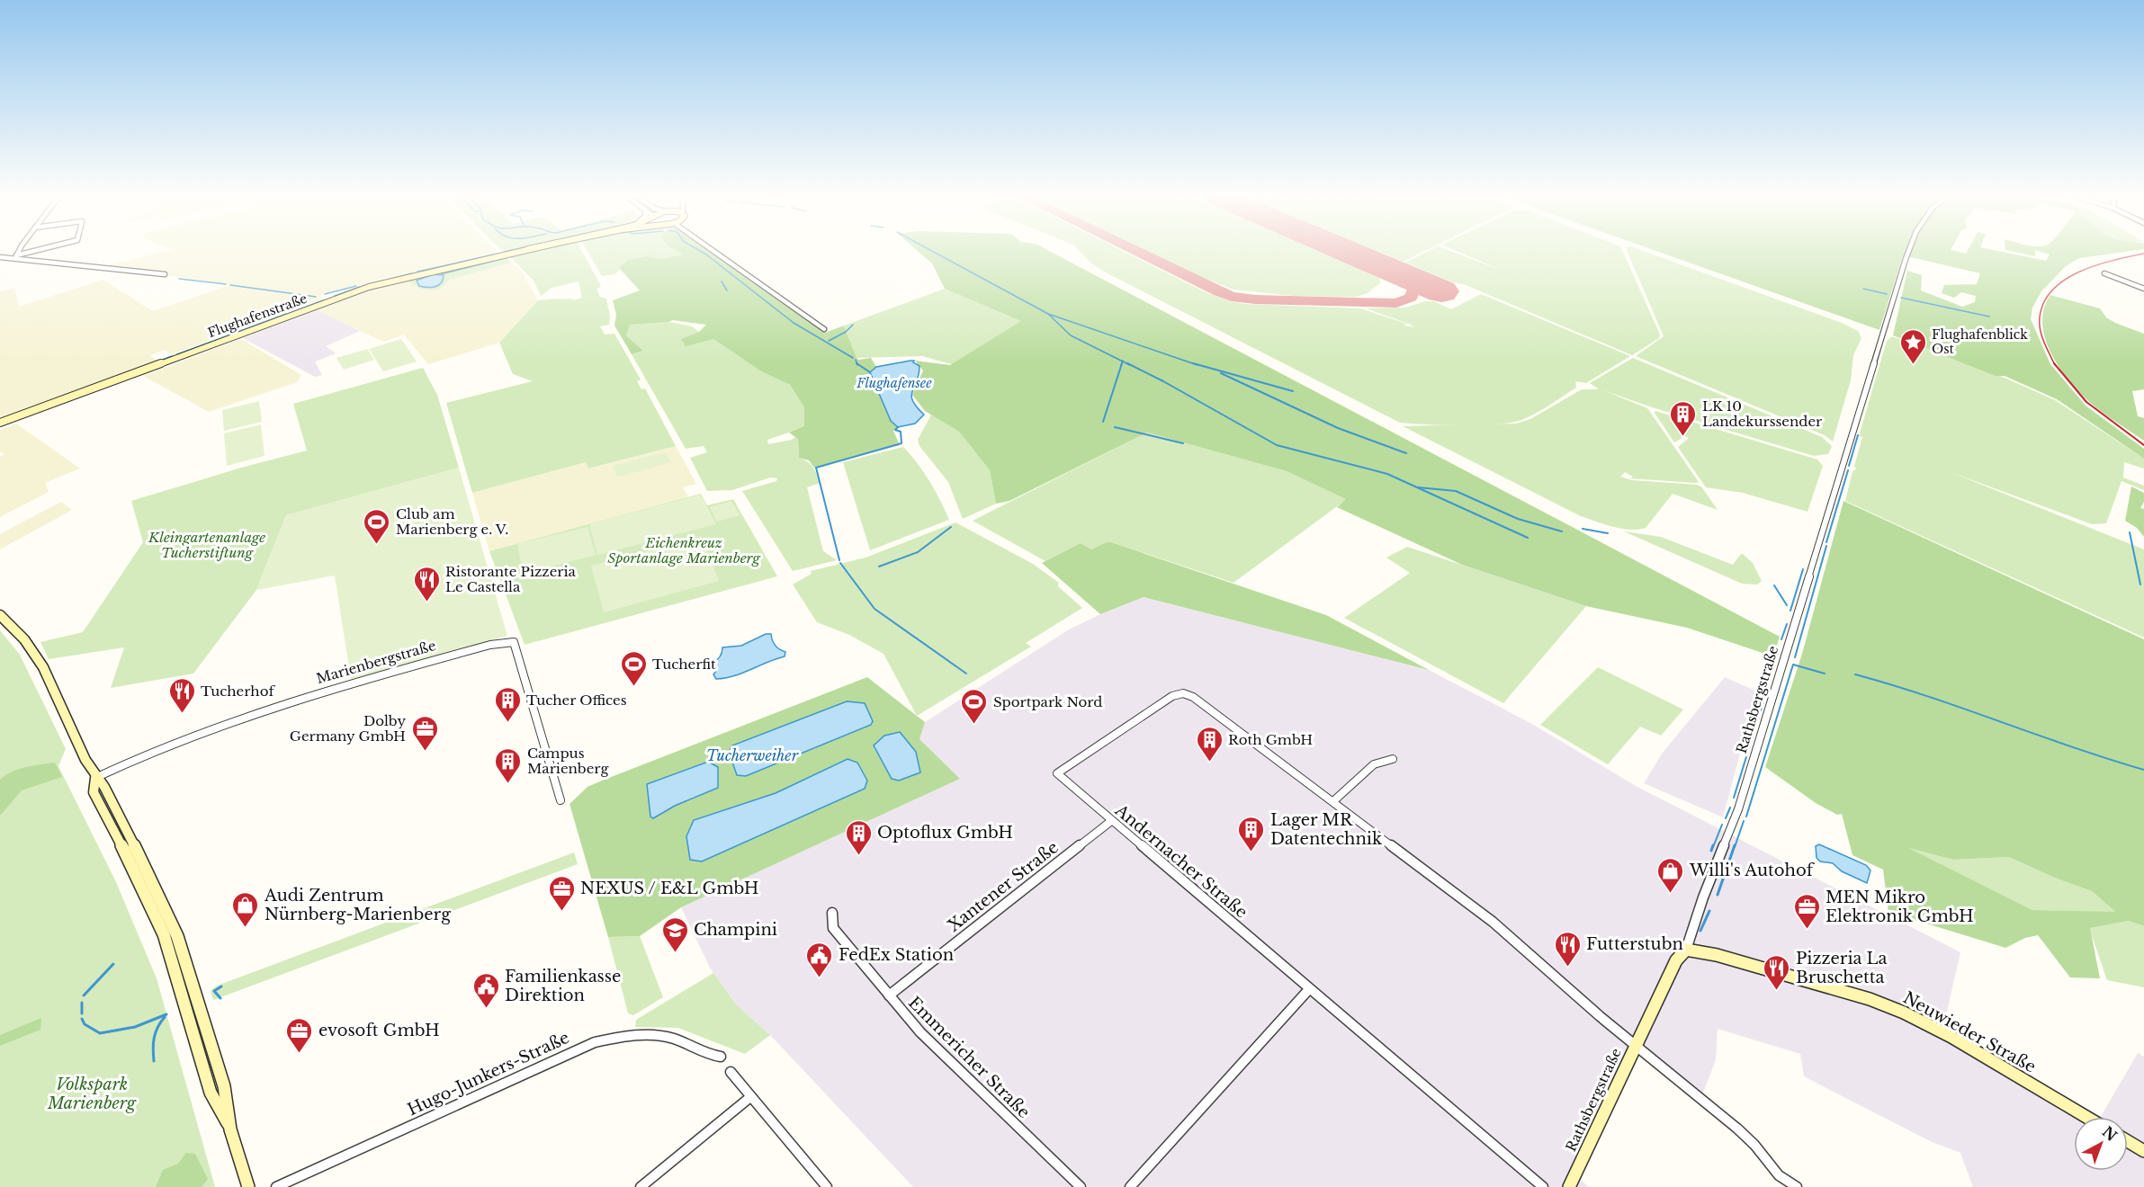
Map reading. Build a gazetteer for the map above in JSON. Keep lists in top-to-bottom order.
{
  "streets": {
    "main road": ["Flughafenstraße", "Rathsbergstraße", "Neuwieder Straße"],
    "street": [
      "Marienbergstraße",
      "Andernacher Straße",
      "Xantener Straße",
      "Emmericher Straße",
      "Hugo-Junkers-Straße"
    ]
  },
  "crossings": [
    ["Rathsbergstraße", "Andernacher Straße"],
    ["Rathsbergstraße", "Neuwieder Straße"],
    ["Andernacher Straße", "Xantener Straße"],
    ["Xantener Straße", "Emmericher Straße"]
  ],
  "water": ["Flughafensee", "Tucherweiher"],
  "parks": ["Kleingartenanlage Tucherstiftung", "Eichenkreuz Sportanlage Marienberg", "Volkspark Marienberg"],
  "places": {
    "place": ["Flughafenblick Ost"],
    "building": [
      "LK 10 Landekurssender",
      "Tucher Offices",
      "Roth GmbH",
      "Campus Marienberg",
      "Lager MR Datentechnik",
      "Optoflux GmbH"
    ],
    "sports": ["Club am Marienberg e. V.", "Tucherfit", "Sportpark Nord"],
    "restaurant": [
      "Ristorante Pizzeria Le Castella",
      "Tucherhof",
      "Futterstubn",
      "Pizzeria La Bruschetta"
    ],
    "office": [
      "Dolby Germany GmbH",
      "NEXUS / E&L GmbH",
      "MEN Mikro Elektronik GmbH",
      "evosoft GmbH"
    ],
    "shop": ["Willi's Autohof", "Audi Zentrum Nürnberg-Marienberg"],
    "school or university": ["Champini"],
    "public building": ["FedEx Station", "Familienkasse Direktion"]
  },
  "north": "top right"
}
